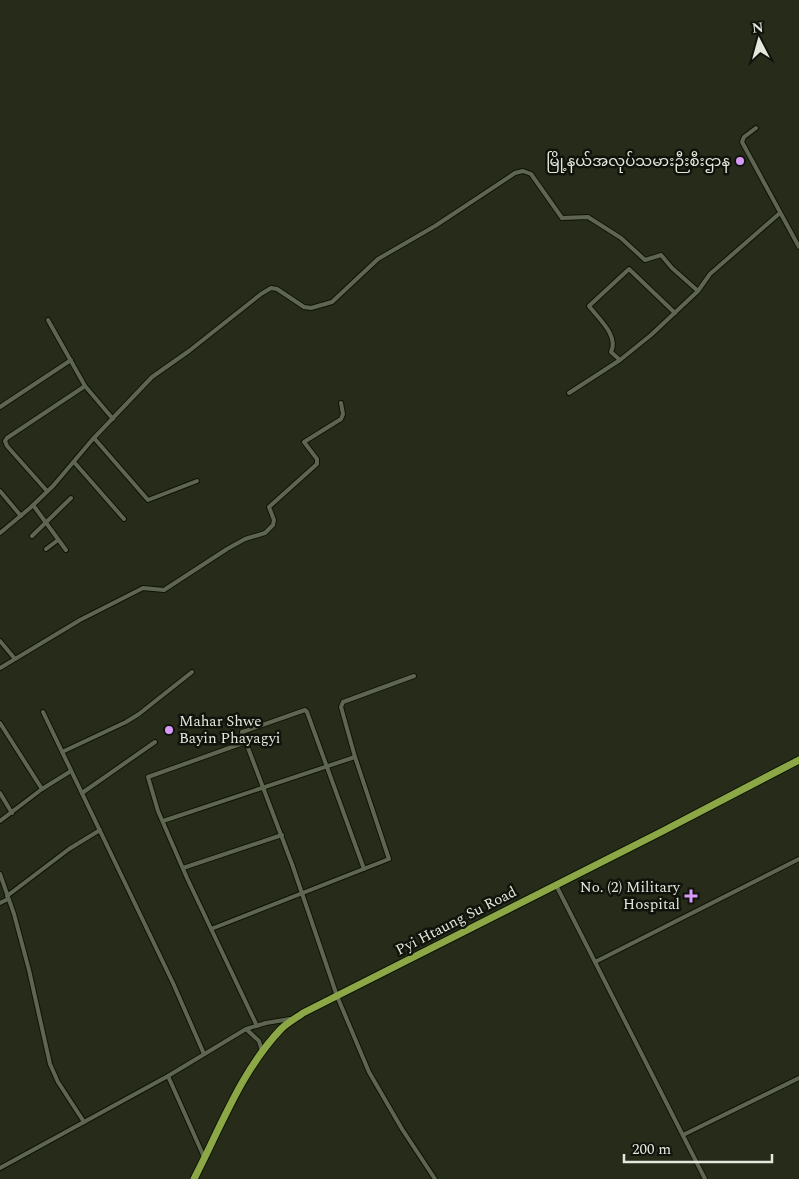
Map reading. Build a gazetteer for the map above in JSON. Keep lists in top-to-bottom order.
{
  "streets": {
    "highway": ["Pyi Htaung Su Road"]
  },
  "places": {
    "other": ["မြို့နယ်အလုပ်သမားဉီးစီးဌာန", "Mahar Shwe Bayin Phayagyi"],
    "health": ["No. (2) Military Hospital"]
  },
  "scale_bar": "200 m",
  "north": "top"
}
